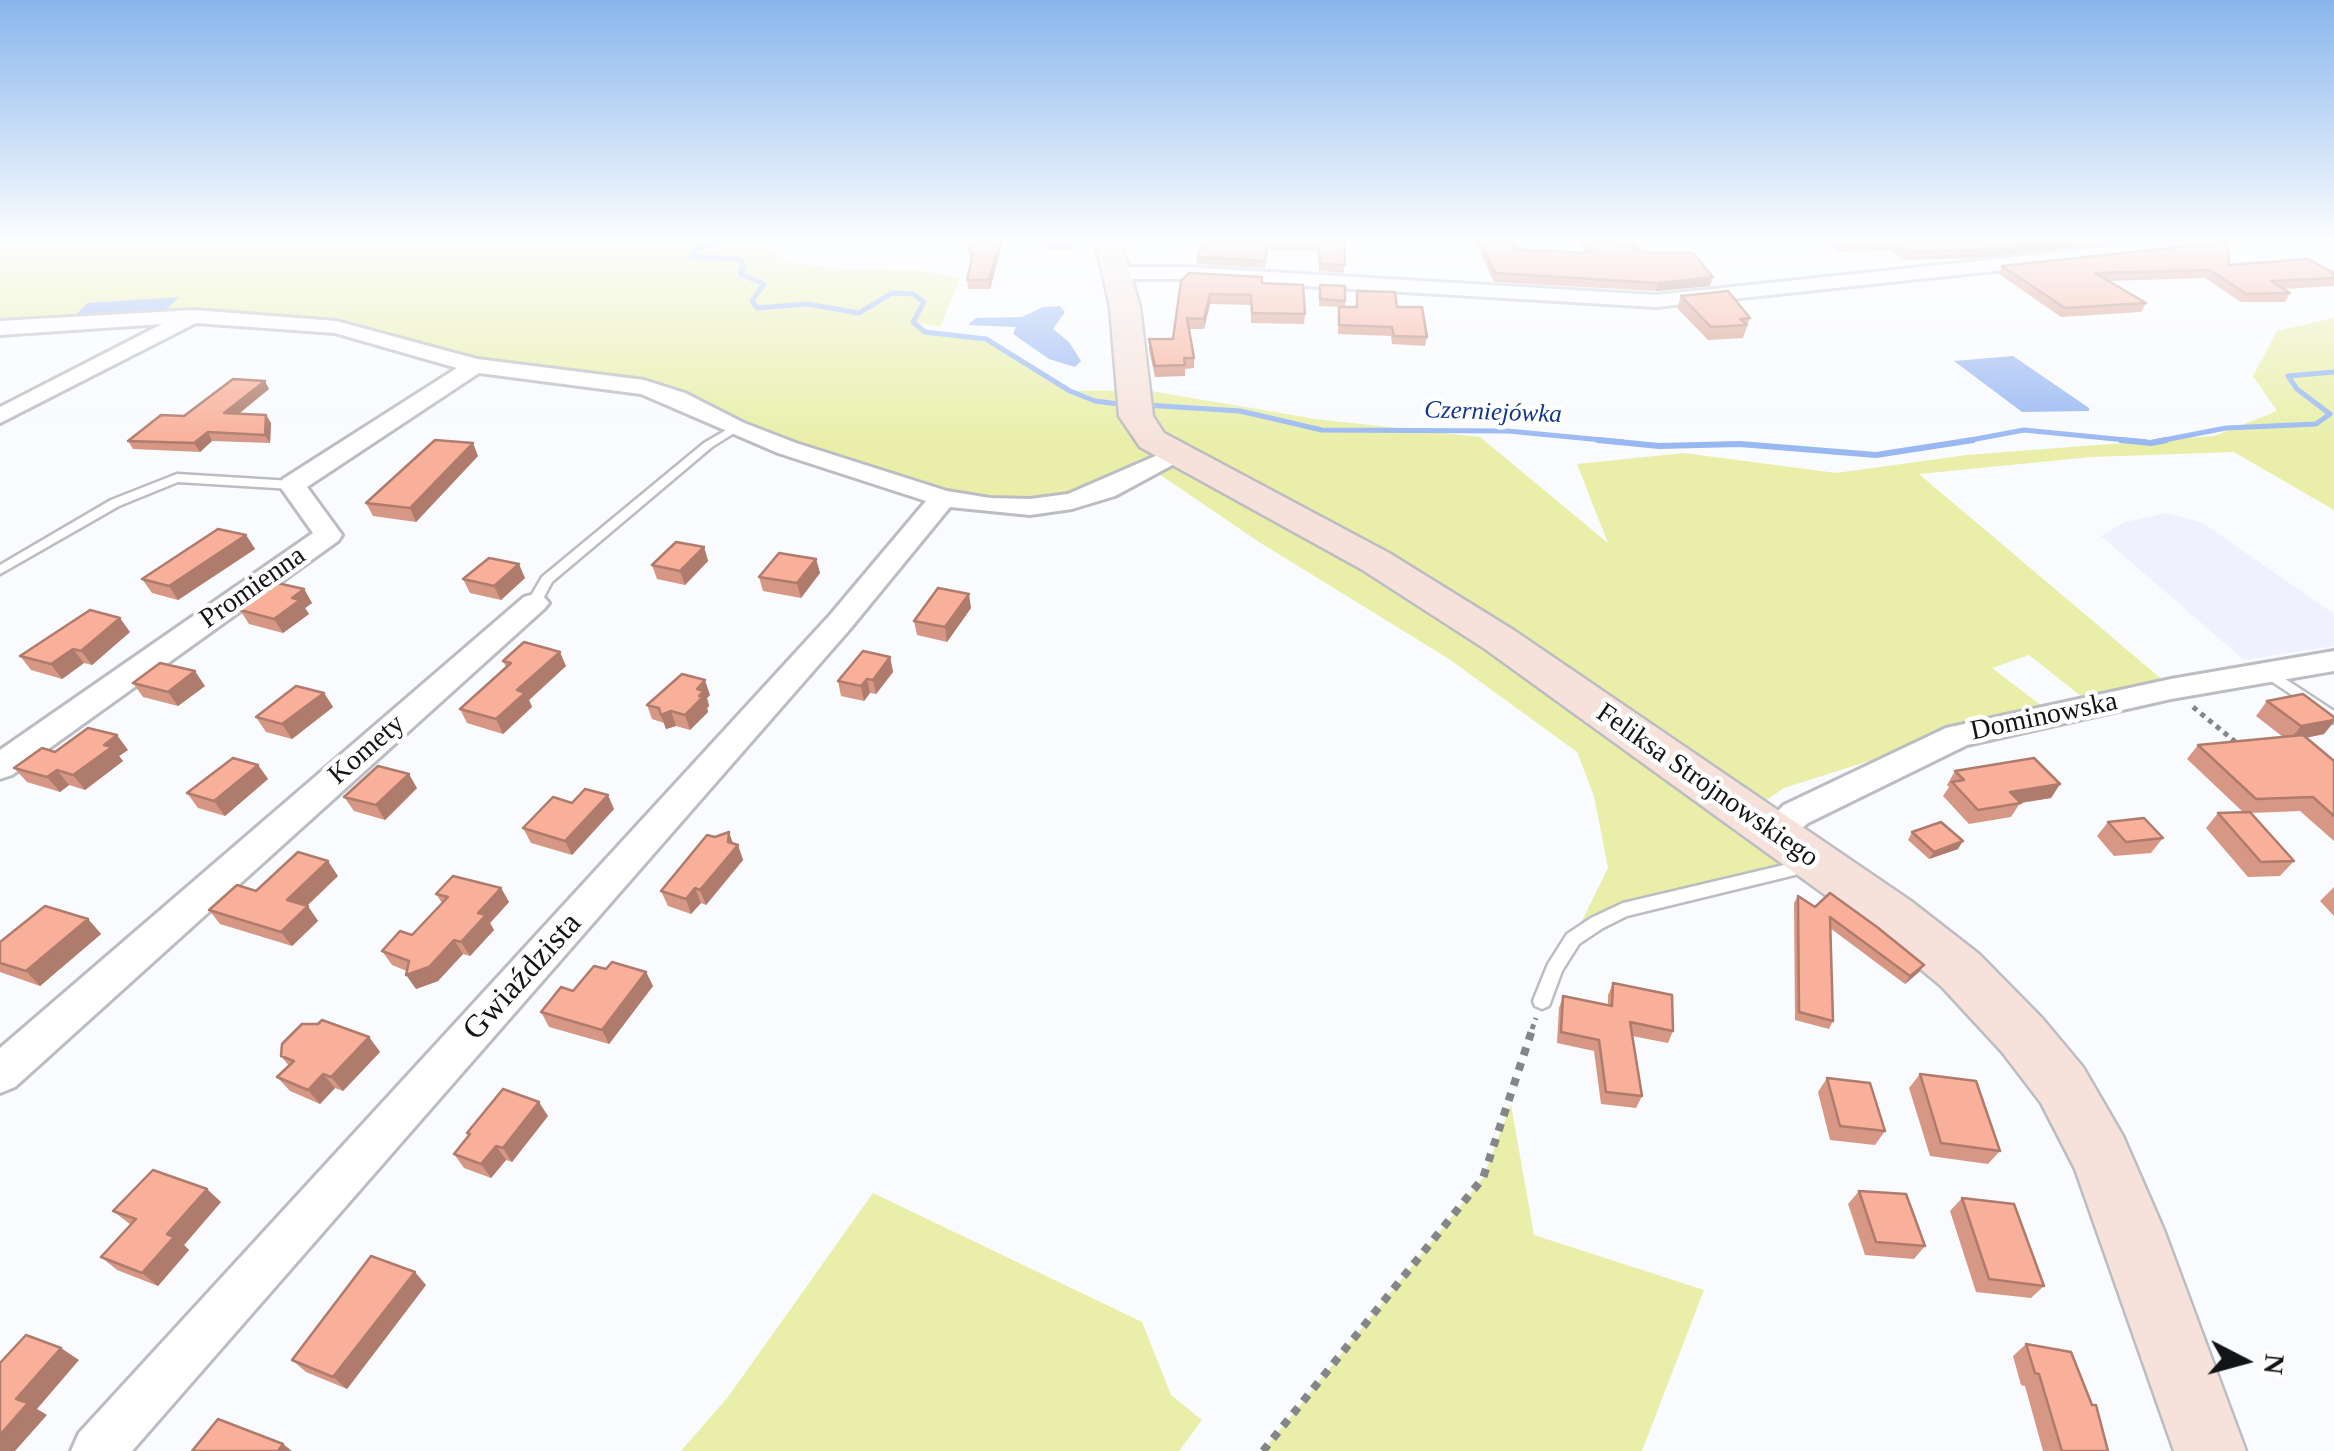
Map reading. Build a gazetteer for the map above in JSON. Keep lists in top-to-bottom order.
{
  "streets": {
    "street": [
      "Promienna",
      "Dominowska",
      "Komety",
      "Feliksa Strojnowskiego",
      "Gwiaździsta"
    ]
  },
  "crossings": [
    ["Dominowska", "Feliksa Strojnowskiego"]
  ],
  "water": ["Czerniejówka"],
  "north": "right"
}
